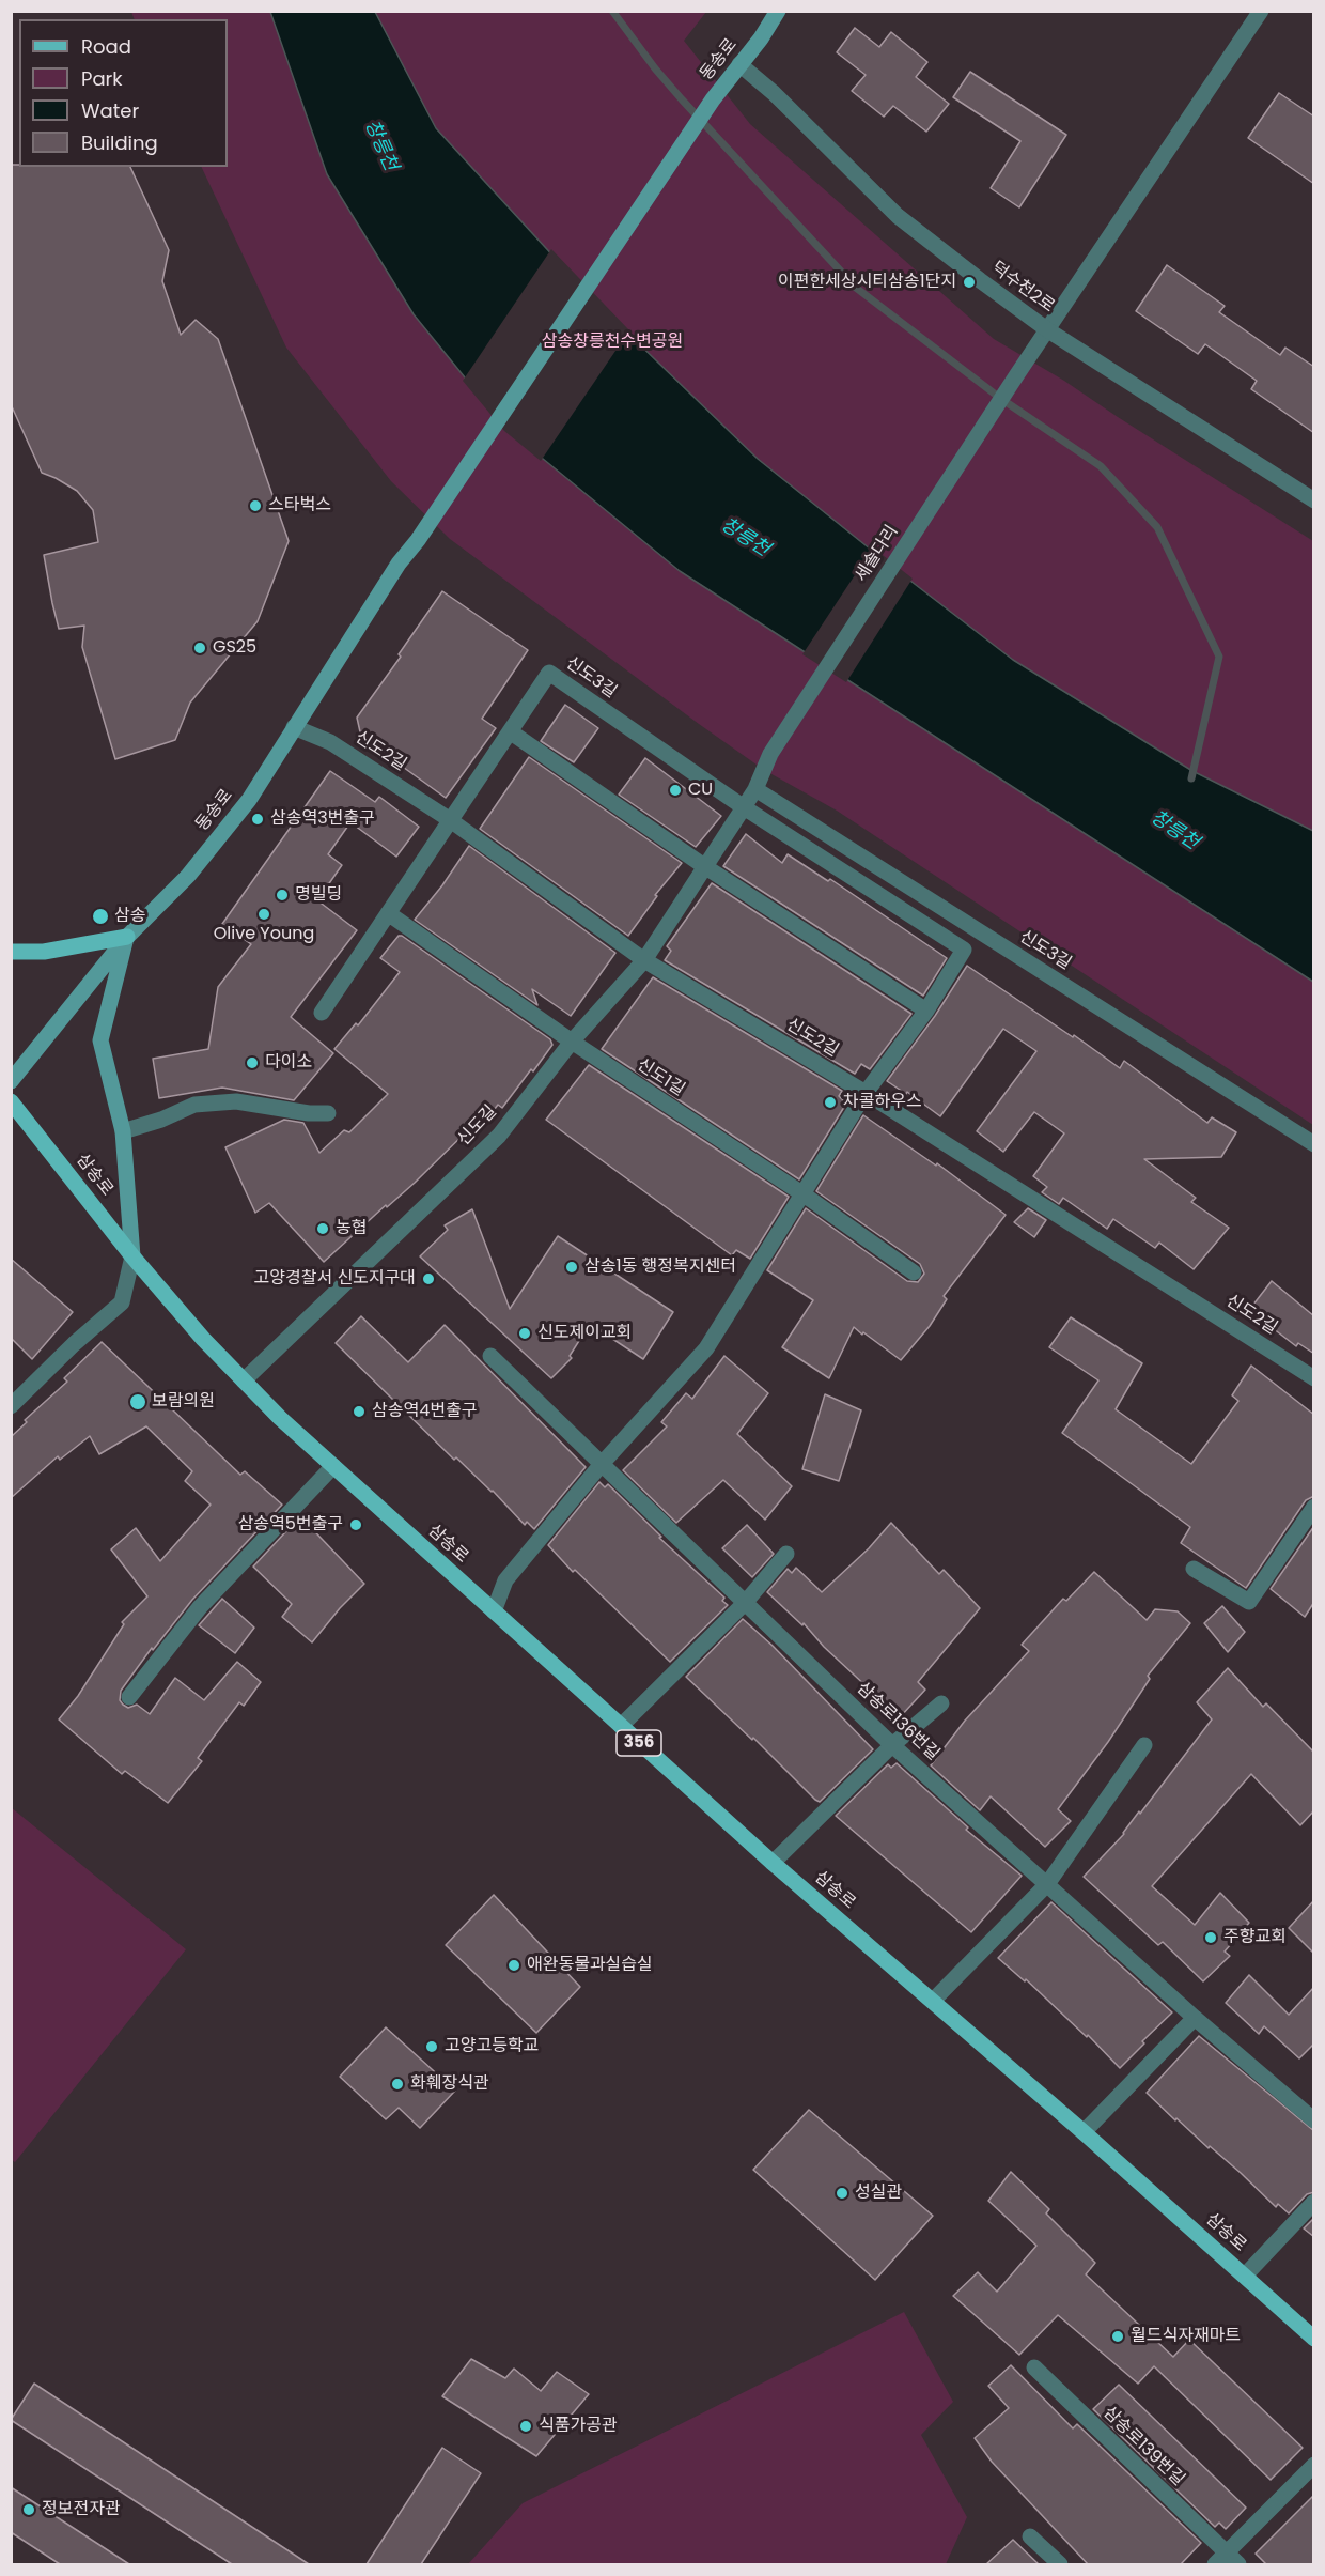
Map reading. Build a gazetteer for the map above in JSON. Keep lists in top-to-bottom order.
{
  "streets": {
    "main road": ["동송로", "삼송로", "356"],
    "street": [
      "덕수천2로",
      "세솔다리",
      "신도3길",
      "신도2길",
      "신도1길",
      "신도길",
      "삼송로136번길",
      "삼송로139번길"
    ]
  },
  "crossings": [
    ["동송로", "덕수천2로"],
    ["동송로", "신도2길"],
    ["덕수천2로", "세솔다리"],
    ["세솔다리", "신도길"],
    ["신도3길", "신도길"],
    ["신도2길", "신도길"],
    ["신도1길", "신도길"],
    ["신도길", "삼송로"]
  ],
  "water": ["창릉천"],
  "parks": ["삼송창릉천수변공원"],
  "places": [
    "이편한세상시티삼송1단지",
    "스타벅스",
    "GS25",
    "CU",
    "삼송역3번출구",
    "명빌딩",
    "Olive Young",
    "삼송",
    "다이소",
    "차콜하우스",
    "농협",
    "삼송1동 행정복지센터",
    "고양경찰서 신도지구대",
    "신도제이교회",
    "보람의원",
    "삼송역4번출구",
    "삼송역5번출구",
    "주향교회",
    "애완동물과실습실",
    "고양고등학교",
    "화훼장식관",
    "성실관",
    "월드식자재마트",
    "식품가공관",
    "정보전자관"
  ],
  "legend": [
    "Road",
    "Park",
    "Water",
    "Building"
  ]
}
